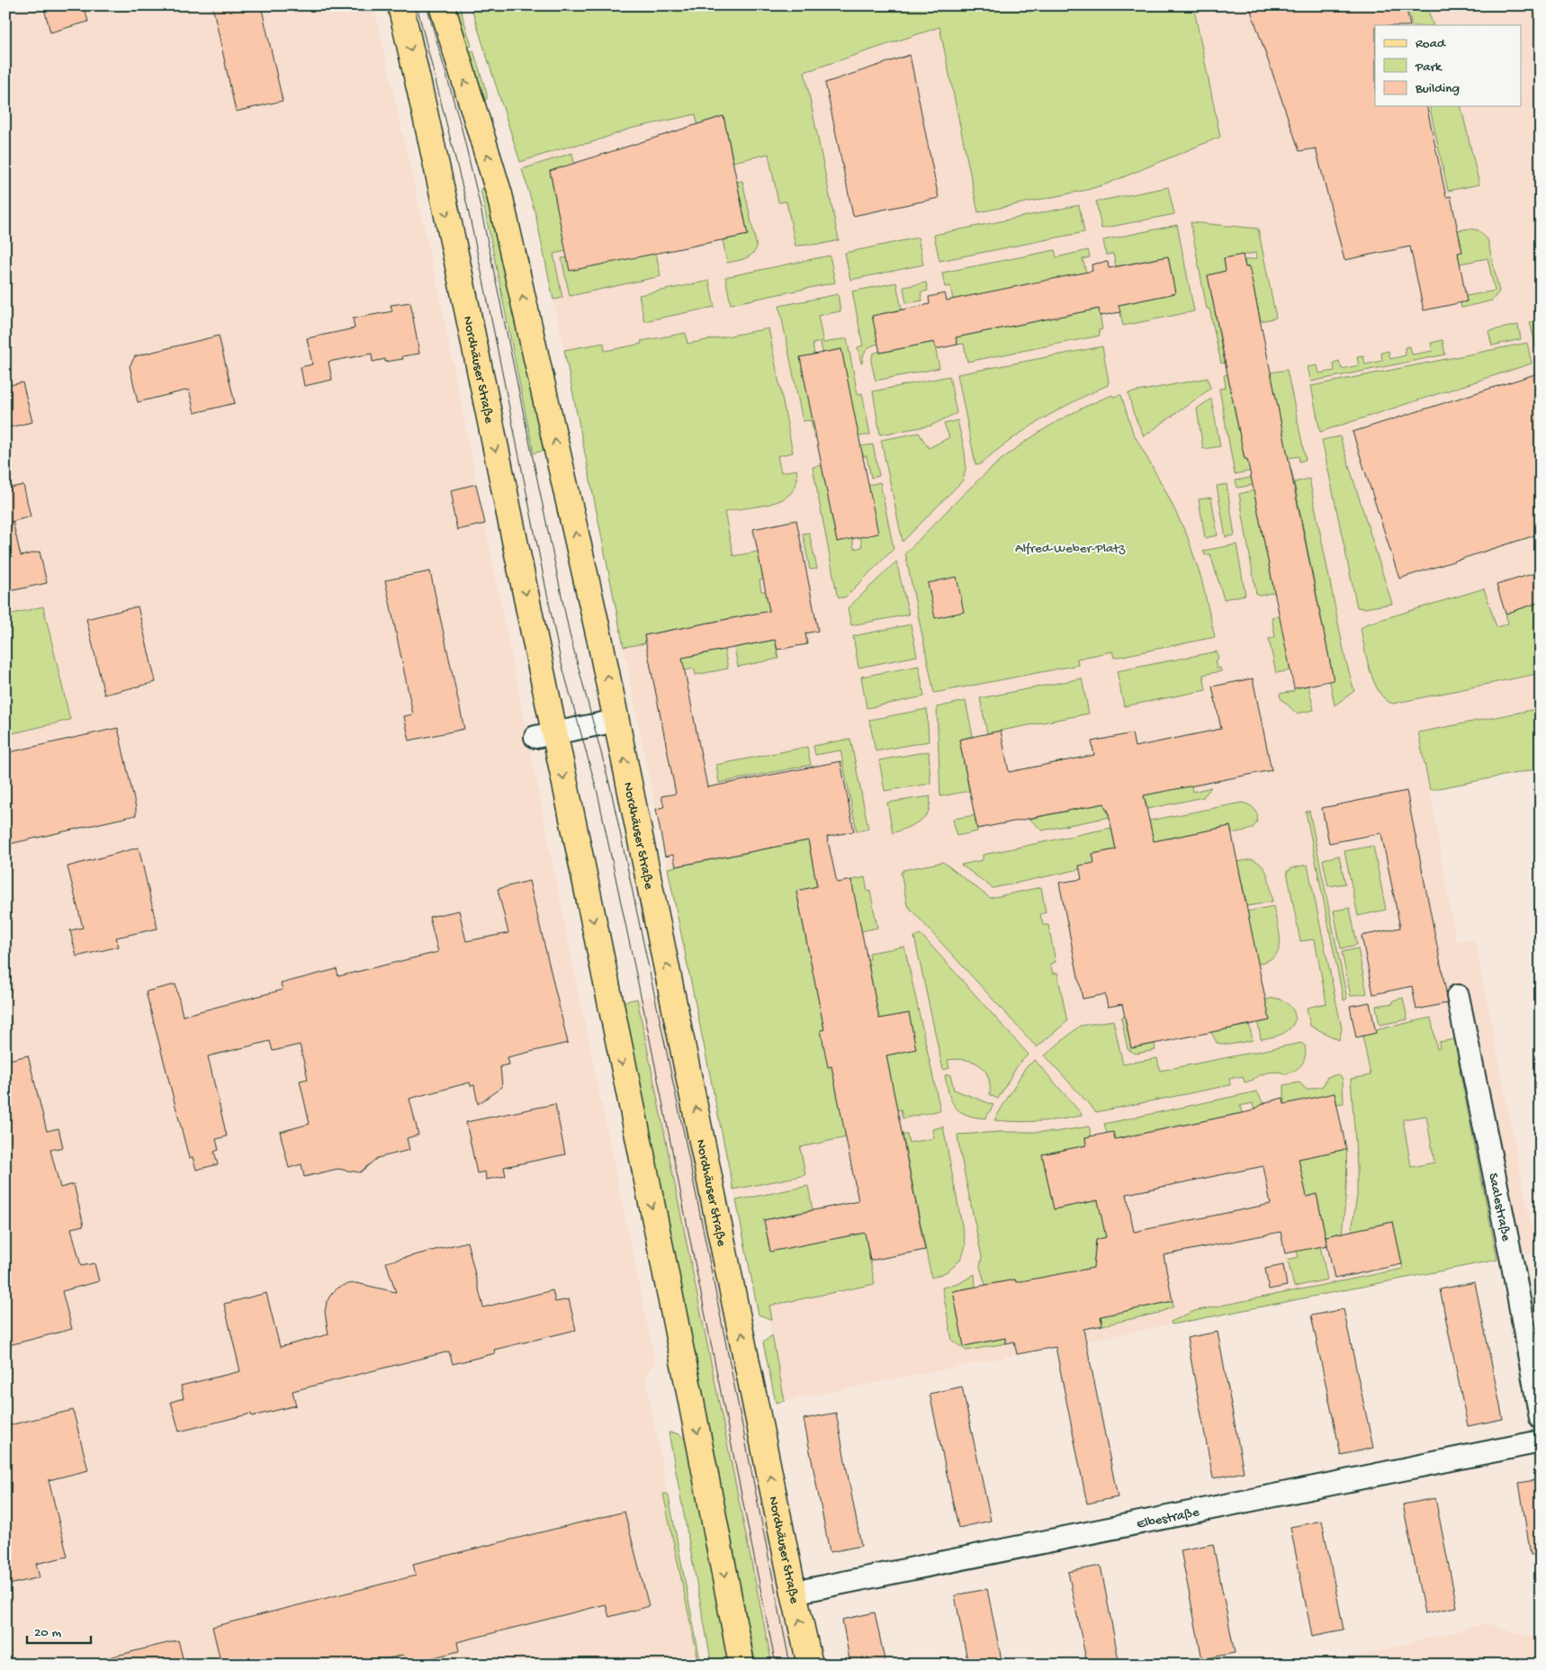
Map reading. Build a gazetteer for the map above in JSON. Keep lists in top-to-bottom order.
{
  "streets": {
    "main road": ["Nordhäuser Straße"],
    "street": ["Saalestraße", "Elbestraße"]
  },
  "crossings": [
    ["Nordhäuser Straße", "Elbestraße"]
  ],
  "parks": ["Alfred-Weber-Platz"],
  "legend": ["Road", "Park", "Building"],
  "scale_bar": "20 m"
}
